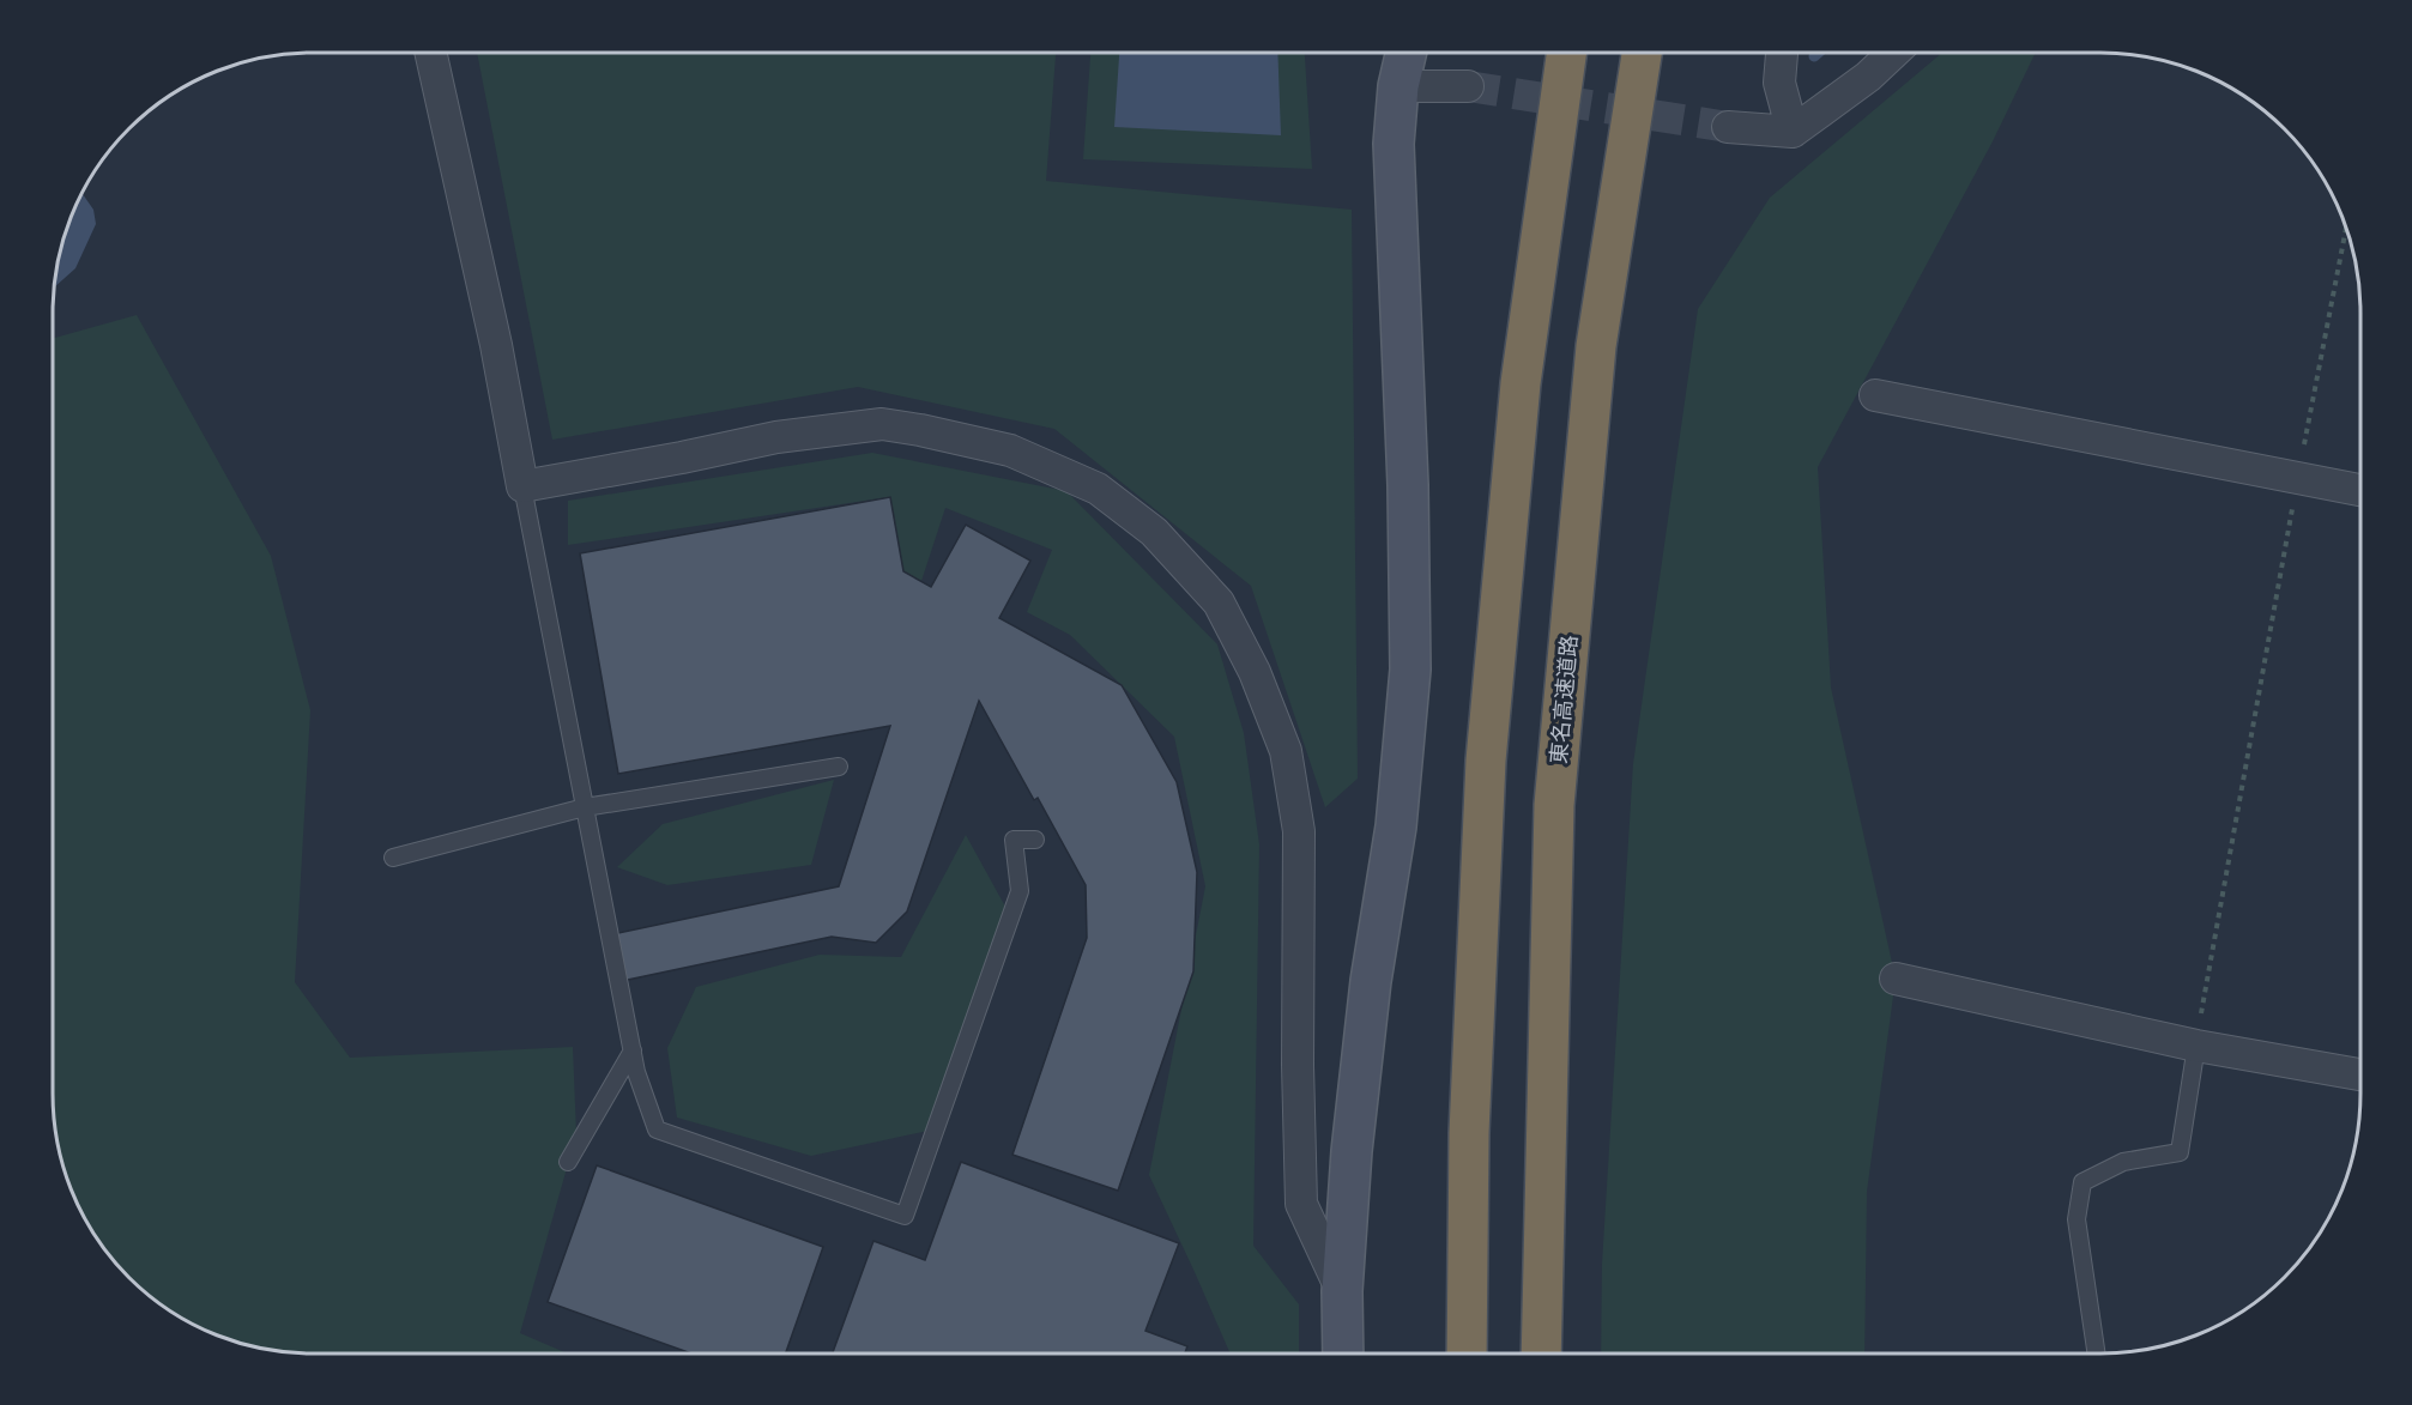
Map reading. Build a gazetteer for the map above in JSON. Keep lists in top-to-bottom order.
{
  "streets": {
    "highway": ["東名高速道路"]
  }
}
